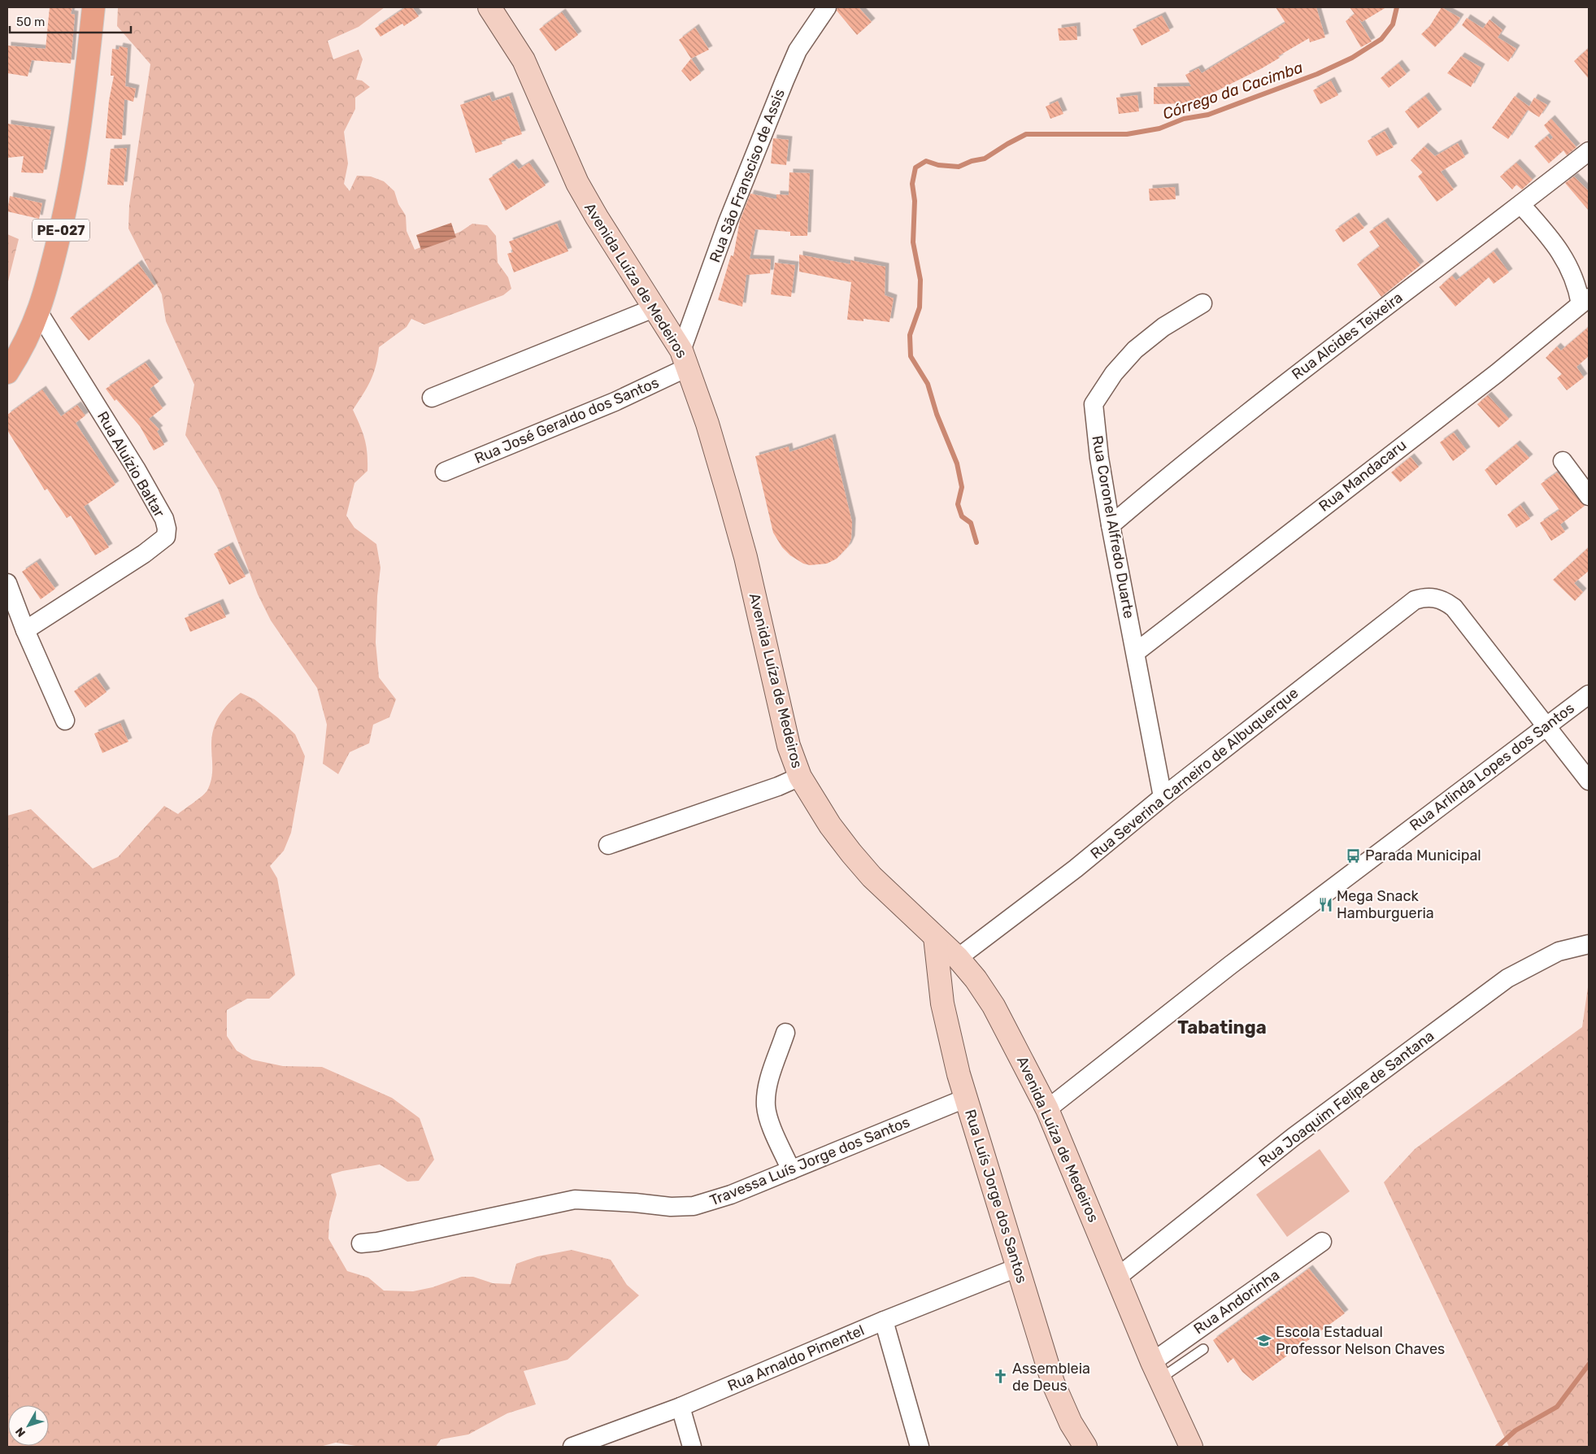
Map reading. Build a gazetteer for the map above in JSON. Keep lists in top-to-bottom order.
{
  "streets": {
    "main road": ["PE-027"],
    "street": [
      "Rua São Fransciso de Assis",
      "Avenida Luíza de Medeiros",
      "Rua Alcides Teixeira",
      "Rua José Geraldo dos Santos",
      "Rua Aluízio Baltar",
      "Rua Mandacaru",
      "Rua Coronel Alfredo Duarte",
      "Rua Arlinda Lopes dos Santos",
      "Rua Severina Carneiro de Albuquerque",
      "Rua Joaquim Felipe de Santana",
      "Travessa Luís Jorge dos Santos",
      "Rua Luís Jorge dos Santos",
      "Rua Andorinha",
      "Rua Arnaldo Pimentel"
    ]
  },
  "crossings": [
    ["Rua São Fransciso de Assis", "Avenida Luíza de Medeiros"],
    ["Rua São Fransciso de Assis", "Rua José Geraldo dos Santos"],
    ["PE-027", "Rua Aluízio Baltar"],
    ["Avenida Luíza de Medeiros", "Rua José Geraldo dos Santos"],
    ["Avenida Luíza de Medeiros", "Rua Arlinda Lopes dos Santos"],
    ["Avenida Luíza de Medeiros", "Rua Severina Carneiro de Albuquerque"],
    ["Avenida Luíza de Medeiros", "Rua Joaquim Felipe de Santana"],
    ["Avenida Luíza de Medeiros", "Rua Luís Jorge dos Santos"],
    ["Avenida Luíza de Medeiros", "Rua Andorinha"],
    ["Rua Alcides Teixeira", "Rua Coronel Alfredo Duarte"],
    ["Rua Mandacaru", "Rua Coronel Alfredo Duarte"],
    ["Rua Coronel Alfredo Duarte", "Rua Severina Carneiro de Albuquerque"],
    ["Rua Arlinda Lopes dos Santos", "Rua Severina Carneiro de Albuquerque"],
    ["Travessa Luís Jorge dos Santos", "Rua Luís Jorge dos Santos"],
    ["Rua Luís Jorge dos Santos", "Rua Arnaldo Pimentel"]
  ],
  "districts": ["Tabatinga"],
  "water": ["Córrego da Cacimba"],
  "places": {
    "bus stop": ["Parada Municipal"],
    "restaurant": ["Mega Snack Hamburgueria"],
    "school or university": ["Escola Estadual Professor Nelson Chaves"],
    "church": ["Assembleia de Deus"]
  },
  "scale_bar": "50 m",
  "north": "bottom left"
}
